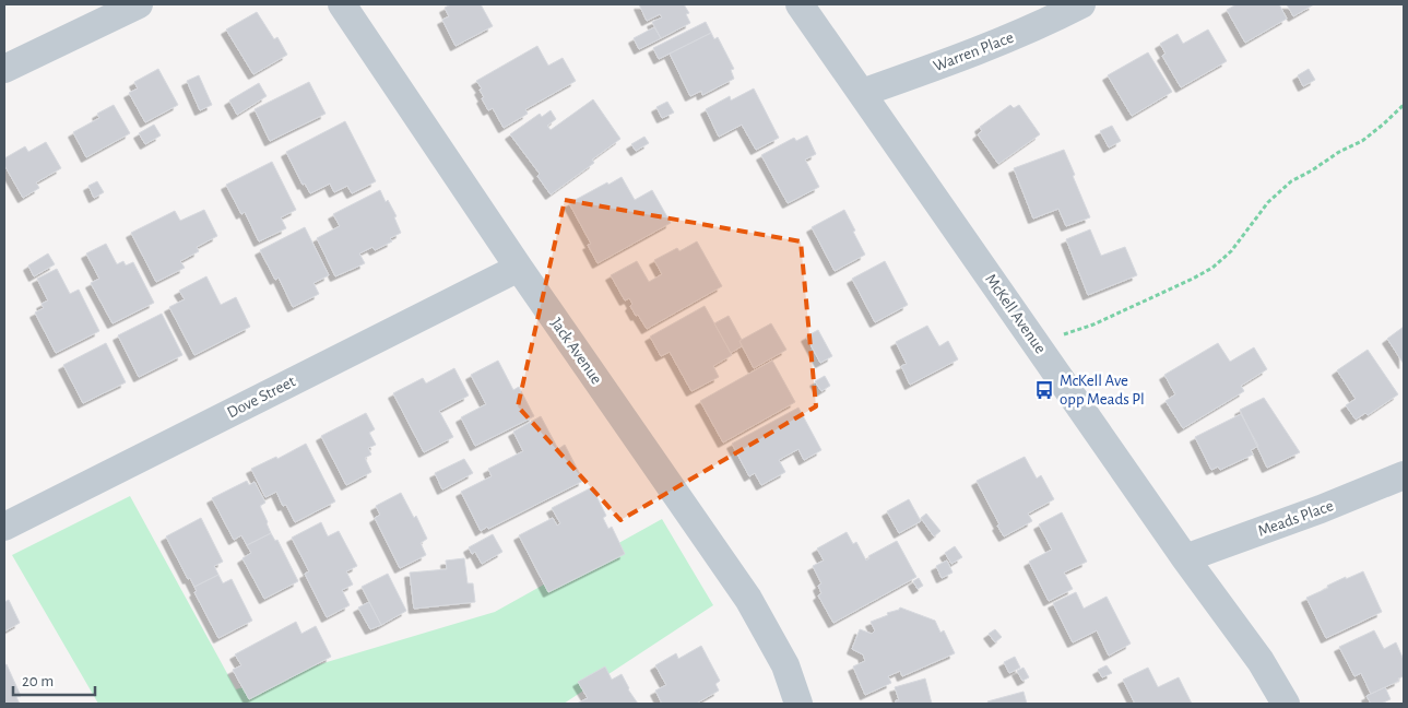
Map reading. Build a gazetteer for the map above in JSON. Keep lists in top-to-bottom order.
{
  "streets": {
    "street": [
      "Warren Place",
      "McKell Avenue",
      "Jack Avenue",
      "Dove Street",
      "Meads Place"
    ]
  },
  "crossings": [
    ["Warren Place", "McKell Avenue"],
    ["McKell Avenue", "Meads Place"],
    ["Jack Avenue", "Dove Street"]
  ],
  "places": {
    "bus stop": ["McKell Ave opp Meads Pl"]
  },
  "scale_bar": "20 m"
}
